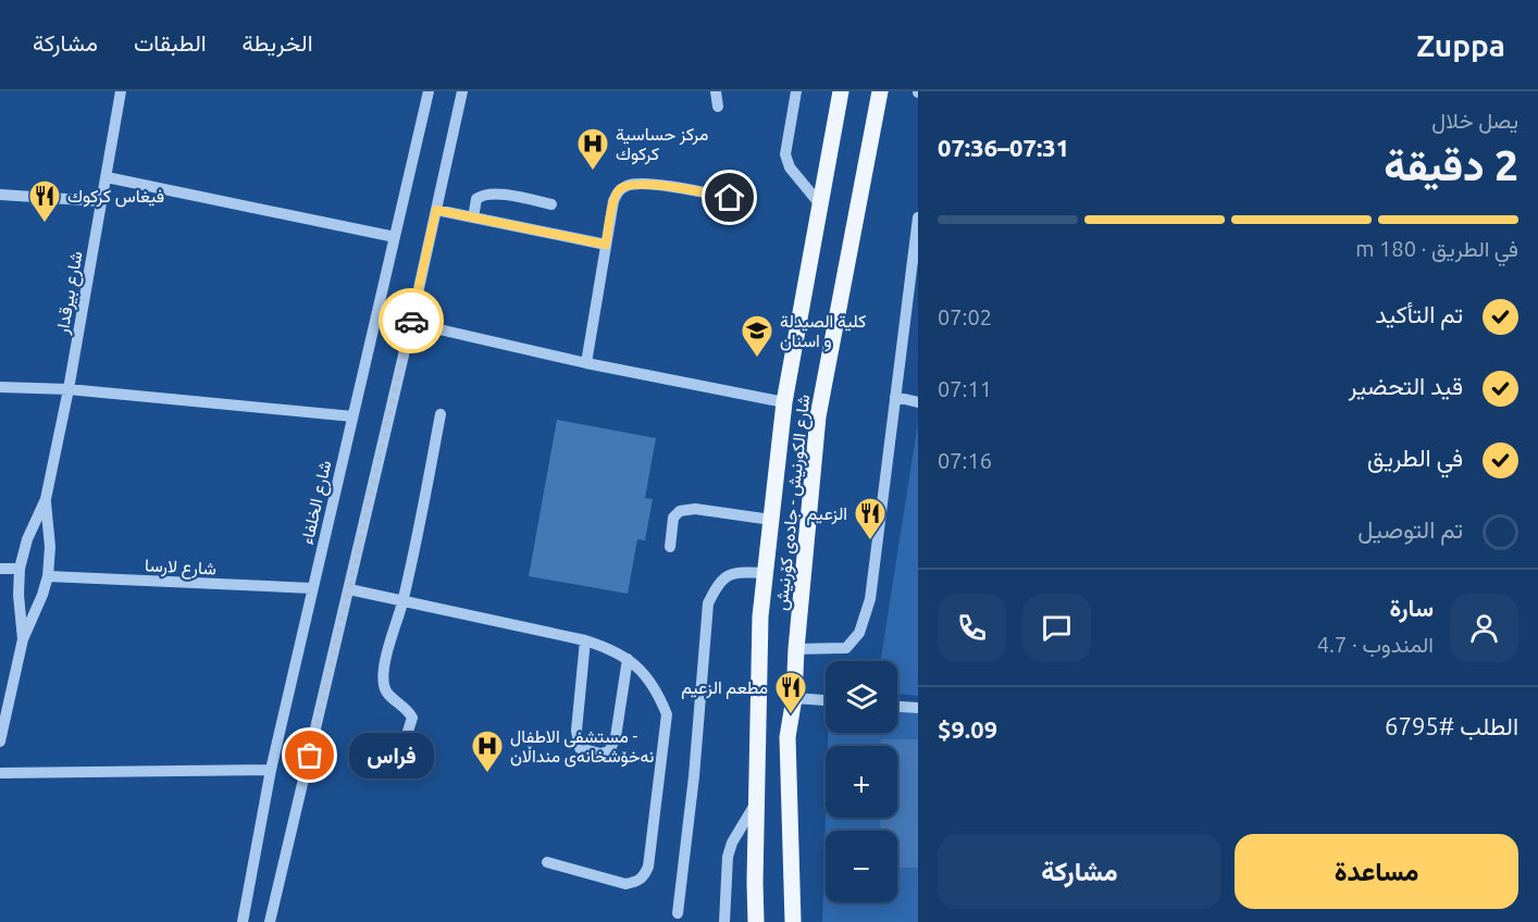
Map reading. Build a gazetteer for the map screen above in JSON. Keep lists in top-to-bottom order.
{
  "streets": {
    "main road": ["شارع الكورنيش - جادەی کۆرنیش"],
    "street": ["شارع بيرقدار", "شارع الخلفاء", "شارع لارسا"]
  },
  "crossings": [
    ["شارع بيرقدار", "شارع لارسا"],
    ["شارع الخلفاء", "شارع لارسا"]
  ],
  "places": {
    "hospital": ["مركز حساسية كركوك", "مستشفى الاطفال - نەخۆشخانەی منداڵان"],
    "restaurant": ["فيغاس كركوك", "الزعيم", "مطعم الزعيم"],
    "school or university": ["كلية الصيدلة و اسنان"],
    "other": ["فراس"]
  },
  "page": {
    "header": "Zuppa",
    "nav": ["الخريطة", "الطبقات", "مشاركة"],
    "heading": ["2 دقيقة", "يصل خلال", "07:31–07:36"],
    "panel": [
      "سارة",
      "المندوب · 4.7",
      "الطلب #6795",
      "$9.09"
    ],
    "bar": "في الطريق · 180 m",
    "list": [
      ["تم التأكيد", "07:02"],
      ["قيد التحضير", "07:11"],
      ["في الطريق", "07:16"],
      "تم التوصيل"
    ],
    "map_buttons": ["+", "−"],
    "bubble": "فراس",
    "buttons": ["مساعدة", "مشاركة"]
  }
}
